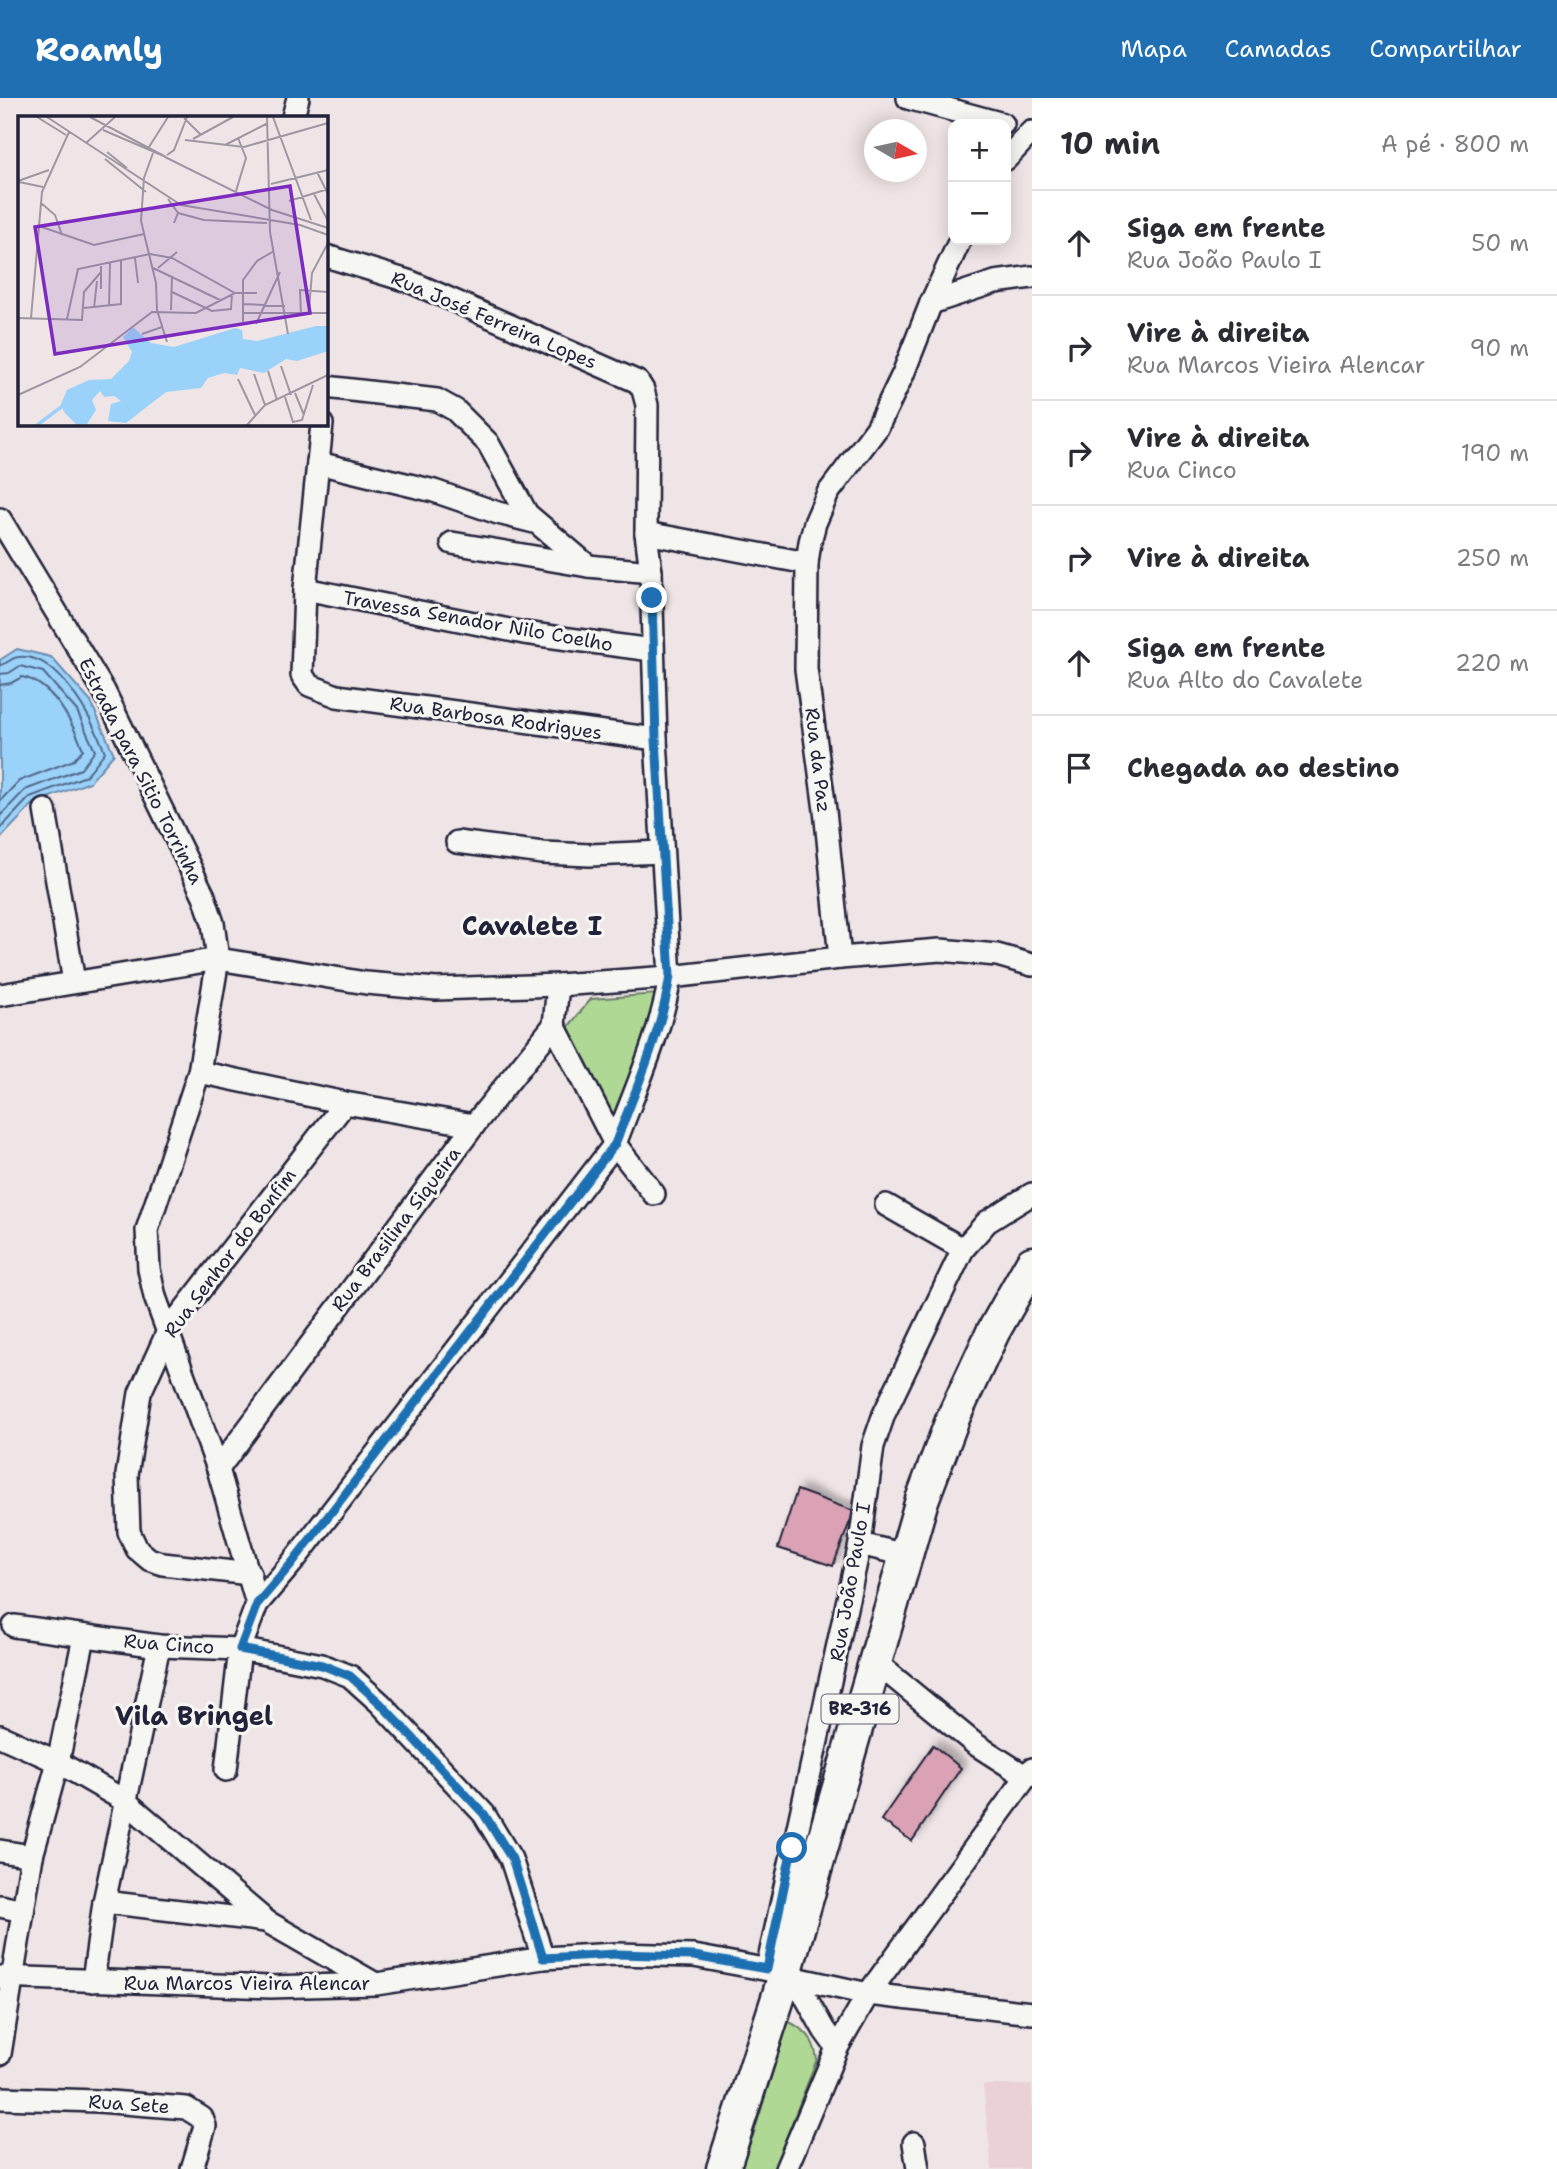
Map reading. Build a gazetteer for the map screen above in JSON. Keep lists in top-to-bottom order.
{
  "streets": {
    "highway": ["BR-316"],
    "street": [
      "Rua José Ferreira Lopes",
      "Travessa Senador Nilo Coelho",
      "Rua Barbosa Rodrigues",
      "Rua da Paz",
      "Estrada para Sitio Torrinha",
      "Rua Brasilina Siqueira",
      "Rua Senhor do Bonfim",
      "Rua João Paulo I",
      "Rua Cinco",
      "Rua Marcos Vieira Alencar",
      "Rua Sete"
    ]
  },
  "crossings": [
    ["Travessa Senador Nilo Coelho", "Rua Barbosa Rodrigues"],
    ["Estrada para Sitio Torrinha", "Rua Brasilina Siqueira"],
    ["Estrada para Sitio Torrinha", "Rua Senhor do Bonfim"],
    ["Rua João Paulo I", "BR-316"],
    ["Rua João Paulo I", "Rua Marcos Vieira Alencar"],
    ["Rua Cinco", "Rua Marcos Vieira Alencar"],
    ["BR-316", "Rua Marcos Vieira Alencar"]
  ],
  "districts": ["Cavalete I", "Vila Bringel"],
  "north": "right",
  "page": {
    "header": "Roamly",
    "nav": ["Mapa", "Camadas", "Compartilhar"],
    "heading": ["10 min", "A pé · 800 m"],
    "map_buttons": ["+", "−"],
    "list": [
      ["Siga em frente", "Rua João Paulo I", "50 m"],
      ["Vire à direita", "Rua Marcos Vieira Alencar", "90 m"],
      ["Vire à direita", "Rua Cinco", "190 m"],
      ["Vire à direita", "250 m"],
      ["Siga em frente", "Rua Alto do Cavalete", "220 m"],
      "Chegada ao destino"
    ]
  }
}
